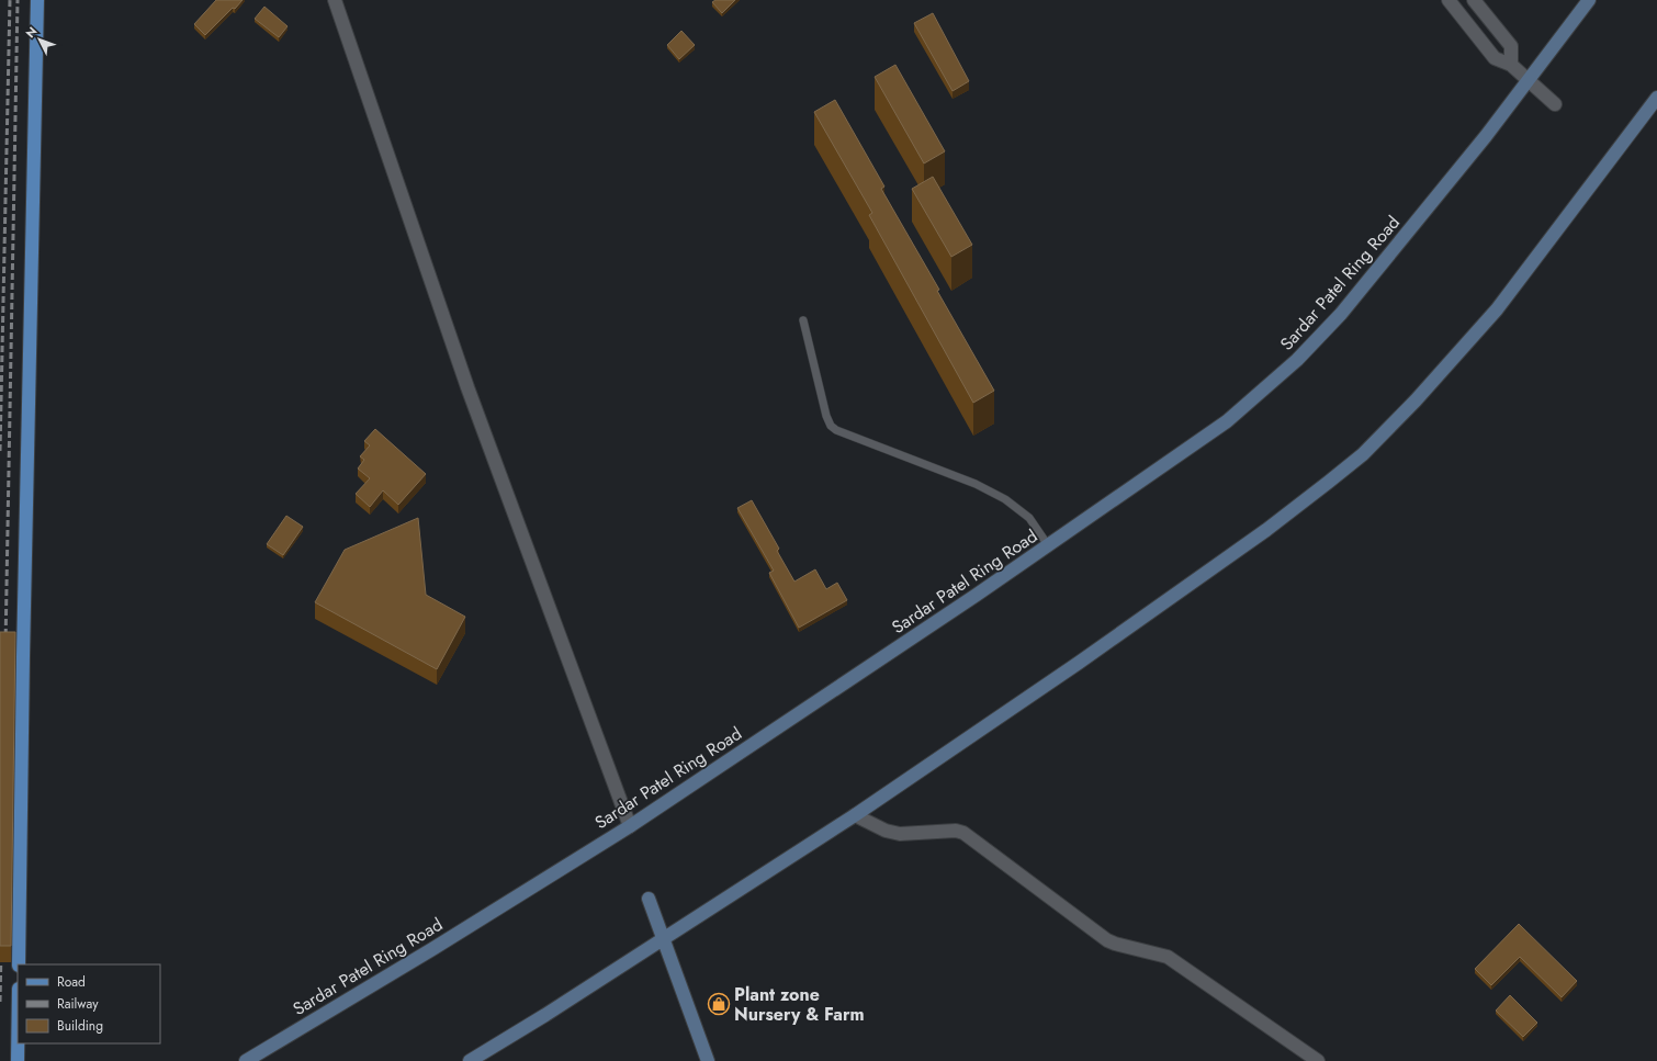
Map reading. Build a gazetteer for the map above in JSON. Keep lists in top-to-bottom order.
{
  "streets": {
    "street": ["Sardar Patel Ring Road"]
  },
  "places": {
    "shop": ["Plant zone Nursery & Farm"]
  },
  "legend": ["Road", "Railway", "Building"],
  "north": "top left"
}
